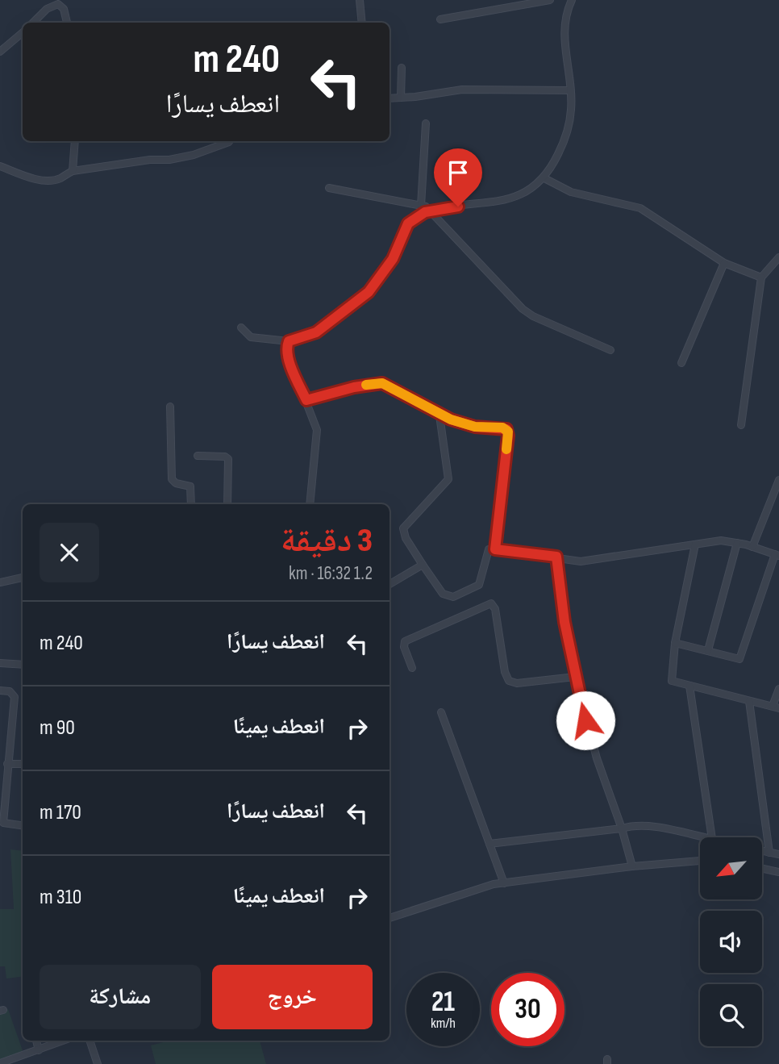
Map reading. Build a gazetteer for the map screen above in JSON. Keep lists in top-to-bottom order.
{
  "north": "bottom left",
  "page": {
    "turn": ["240 m", "انعطف يسارًا"],
    "heading": ["3 دقيقة", "1.2 km · 16:32"],
    "list": [
      {
        "name": "انعطف يسارًا",
        "value": "240 m"
      },
      {
        "name": "انعطف يمينًا",
        "value": "90 m"
      },
      {
        "name": "انعطف يسارًا",
        "value": "170 m"
      },
      {
        "name": "انعطف يمينًا",
        "value": "310 m"
      }
    ],
    "buttons": ["خروج", "مشاركة"],
    "speed": "21 km/h",
    "limit": "30"
  }
}
